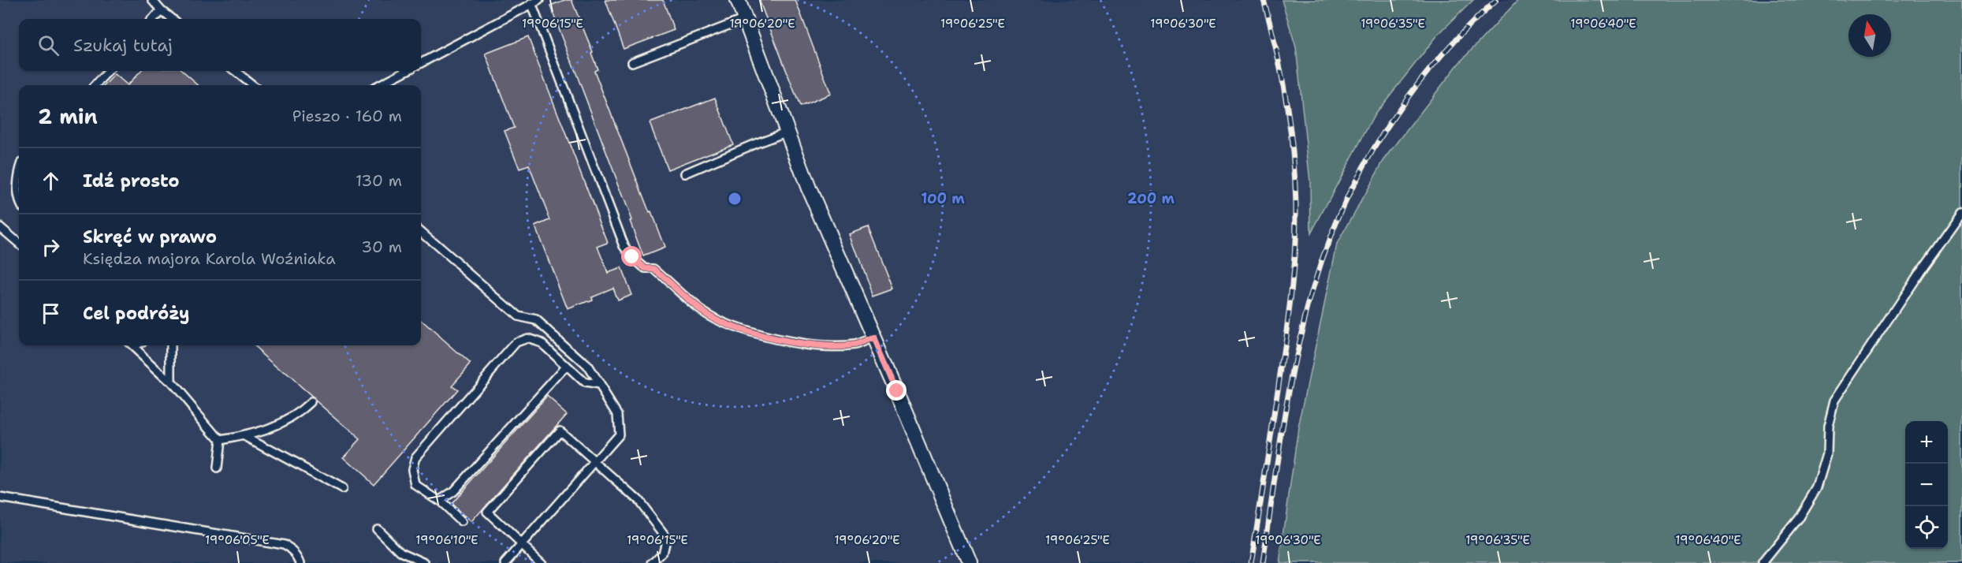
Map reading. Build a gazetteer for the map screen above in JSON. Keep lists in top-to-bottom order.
{
  "north": "top",
  "page": {
    "search": "Szukaj tutaj",
    "heading": ["2 min", "Pieszo · 160 m"],
    "list": [
      ["Idź prosto", "130 m"],
      ["Skręć w prawo", "Księdza majora Karola Woźniaka", "30 m"],
      "Cel podróży"
    ],
    "map_buttons": ["+", "−"]
  },
  "coordinates": [
    "19°06'15\"E",
    "19°06'20\"E",
    "19°06'25\"E",
    "19°06'30\"E",
    "19°06'35\"E",
    "19°06'40\"E",
    "19°06'05\"E",
    "19°06'10\"E"
  ],
  "rings": ["100 m", "200 m"]
}
